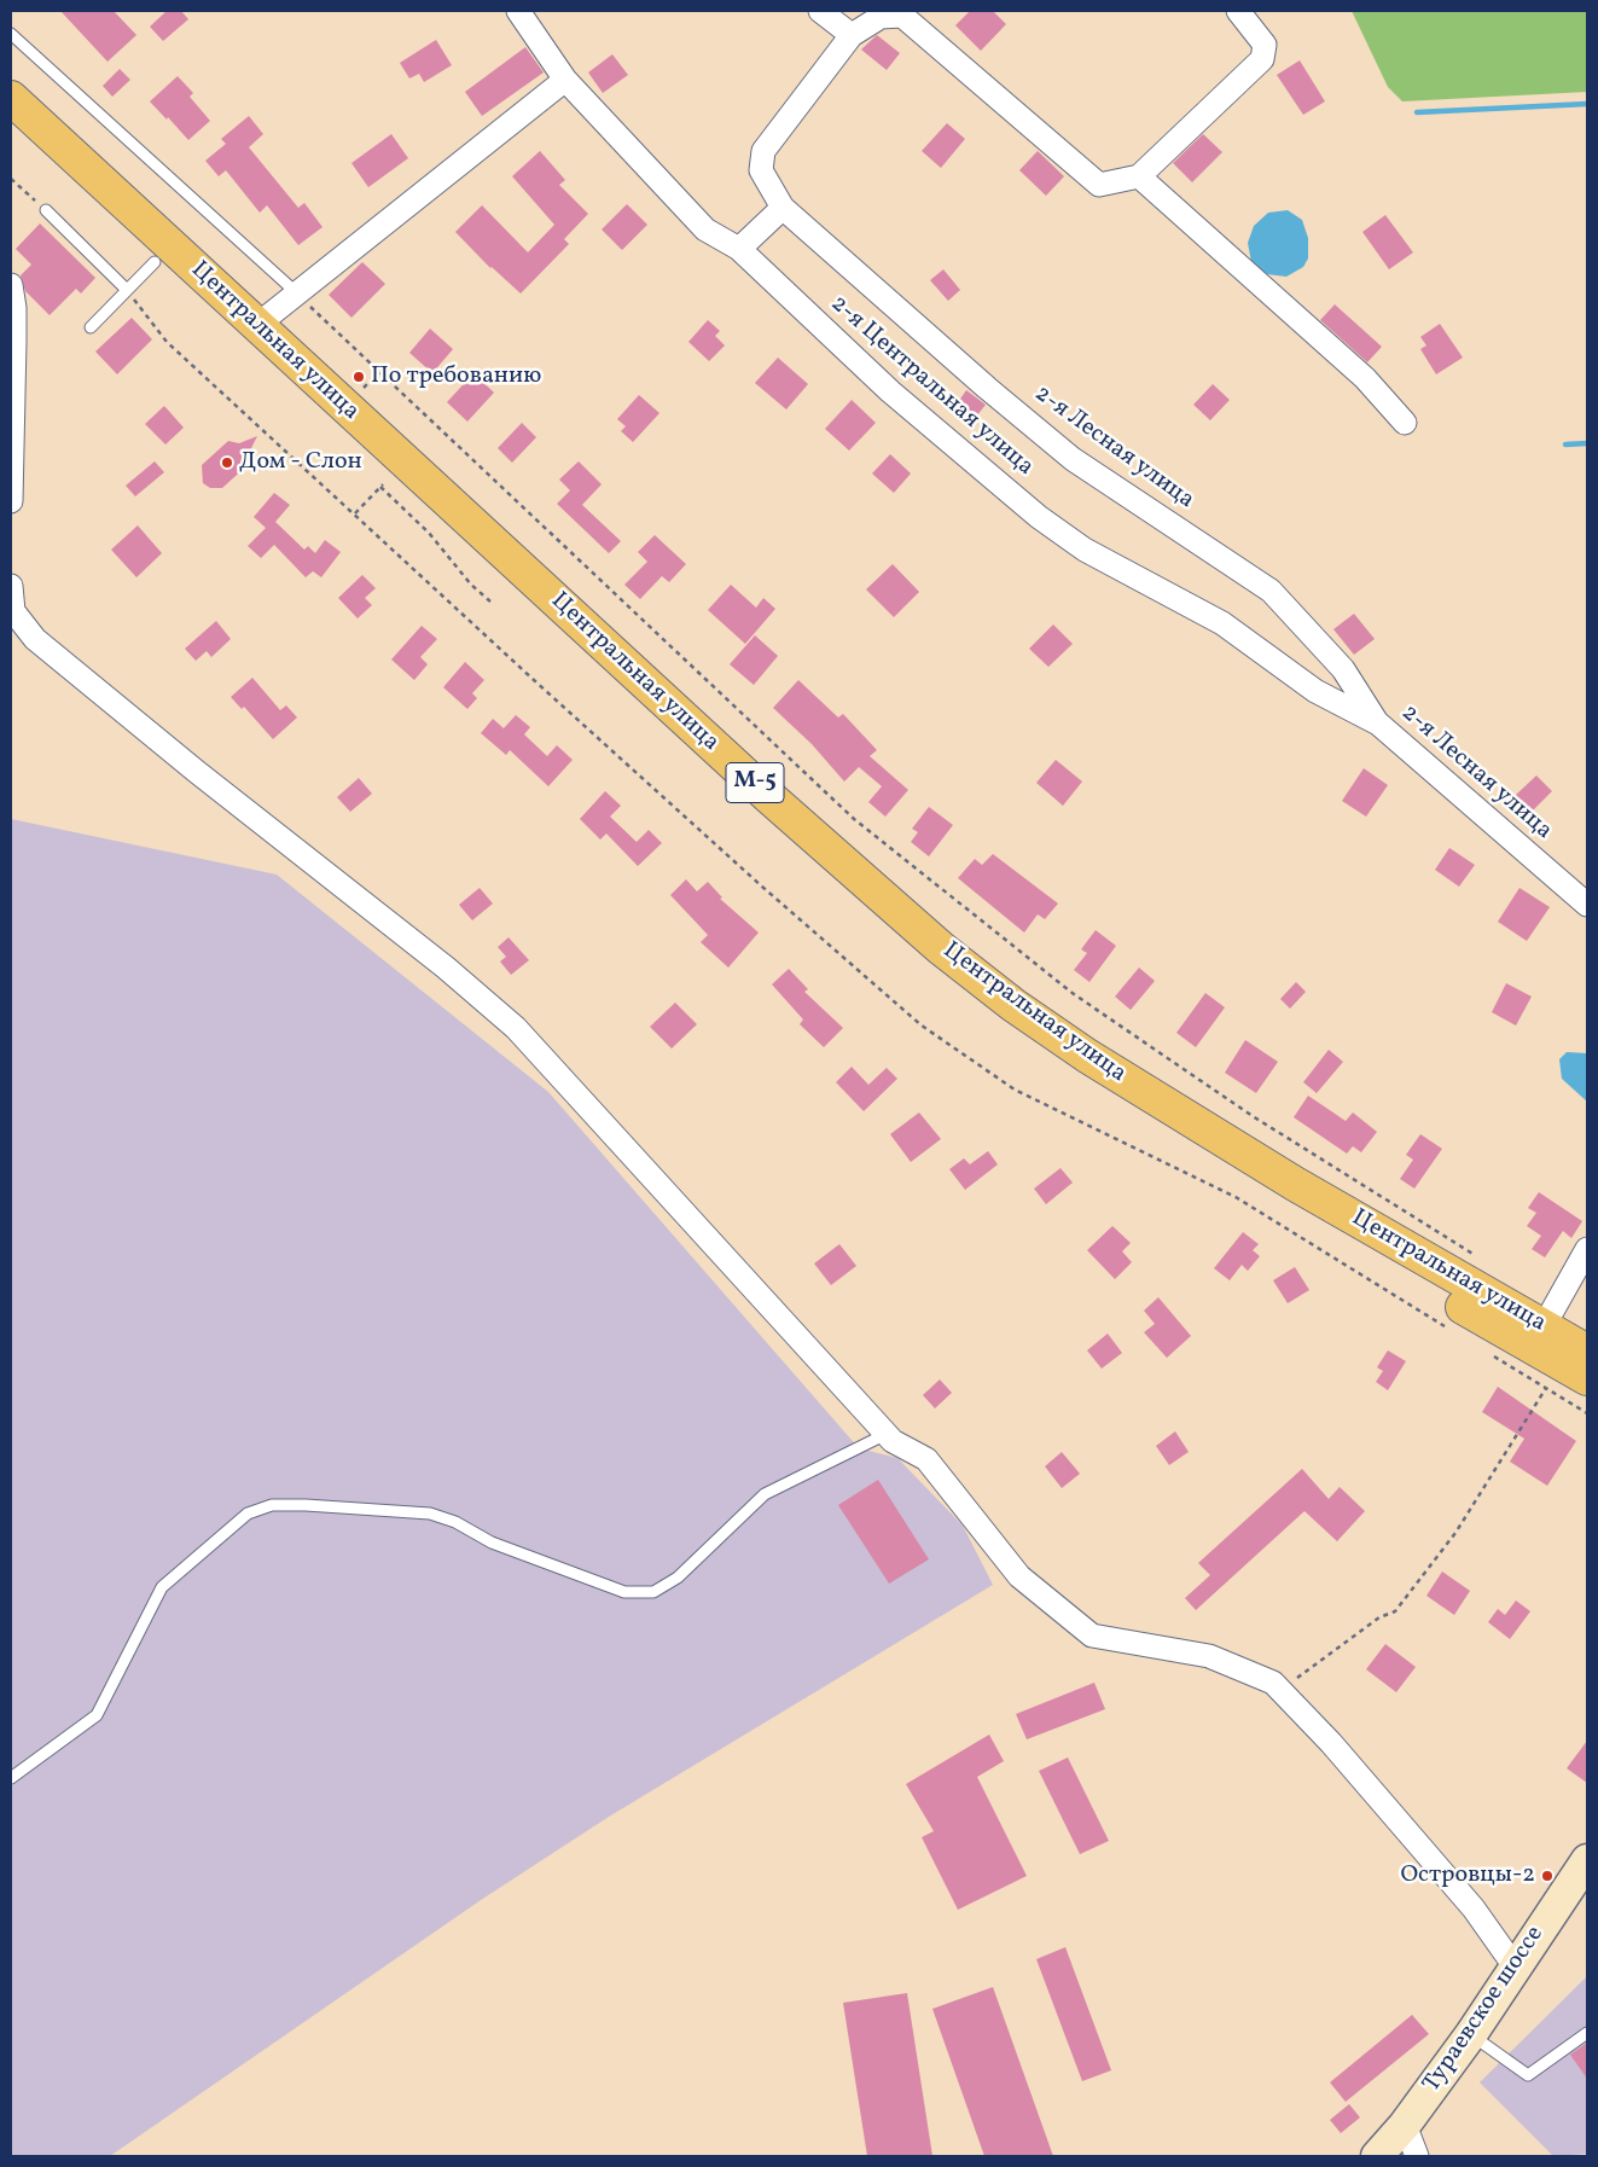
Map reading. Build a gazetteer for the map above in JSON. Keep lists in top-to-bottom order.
{
  "streets": {
    "main road": ["Центральная улица", "М-5", "Тураевское шоссе"],
    "street": ["2-я Центральная улица", "2-я Лесная улица"]
  },
  "crossings": [
    ["2-я Центральная улица", "2-я Лесная улица"]
  ],
  "places": ["По требованию", "Дом - Слон", "Островцы-2"]
}
